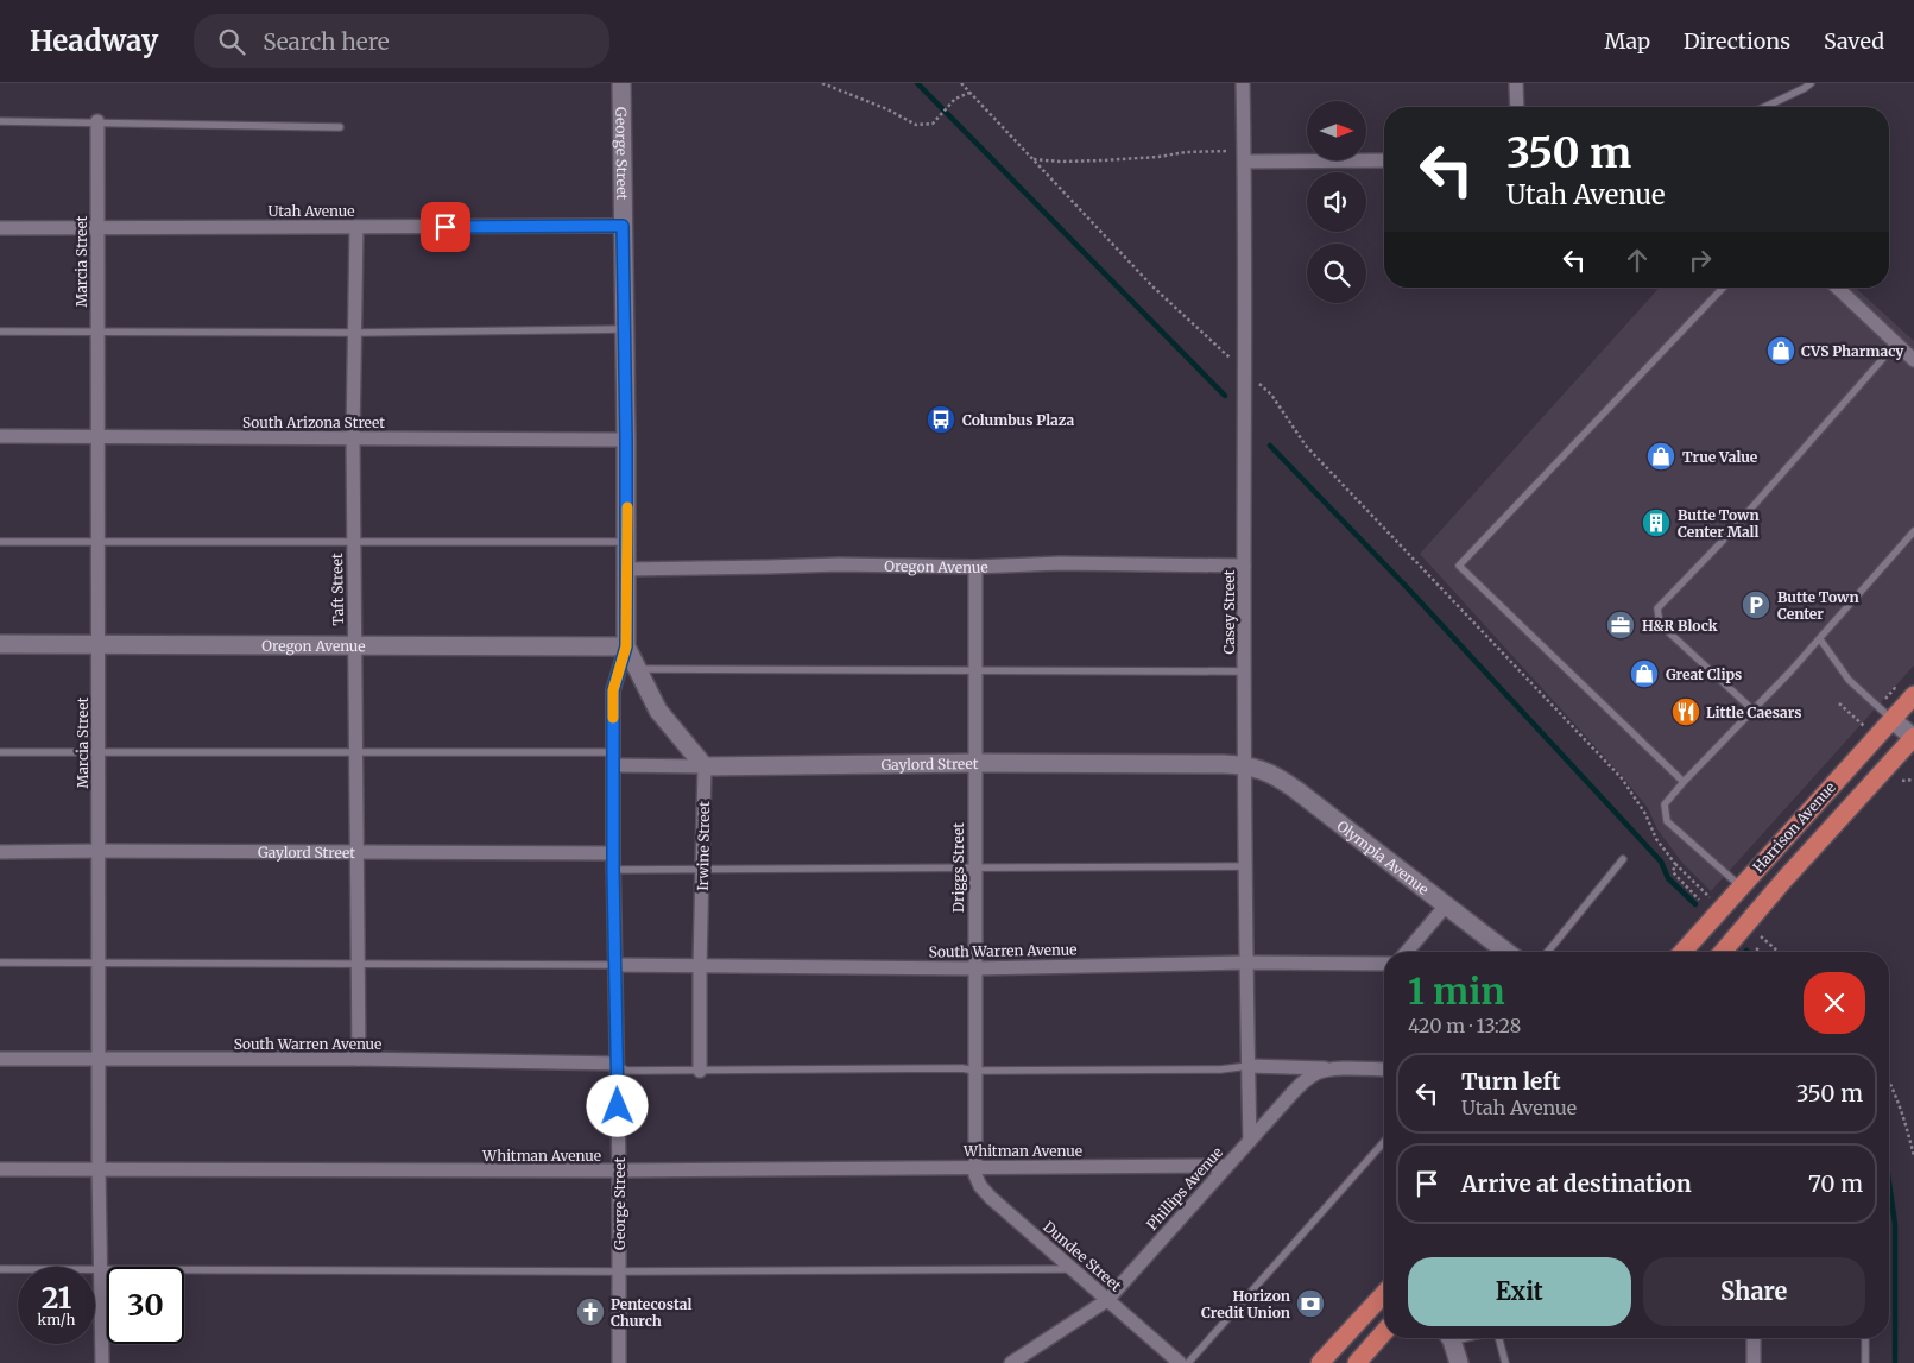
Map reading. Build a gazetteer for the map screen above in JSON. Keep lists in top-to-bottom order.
{
  "streets": {
    "main road": ["Harrison Avenue"],
    "street": [
      "George Street",
      "Utah Avenue",
      "Marcia Street",
      "South Arizona Street",
      "Oregon Avenue",
      "Taft Street",
      "Casey Street",
      "Gaylord Street",
      "Irwine Street",
      "Olympia Avenue",
      "Driggs Street",
      "South Warren Avenue",
      "Whitman Avenue",
      "Phillips Avenue",
      "Dundee Street"
    ]
  },
  "crossings": [
    ["George Street", "Utah Avenue"],
    ["George Street", "South Arizona Street"],
    ["George Street", "Oregon Avenue"],
    ["George Street", "Gaylord Street"],
    ["George Street", "South Warren Avenue"],
    ["George Street", "Whitman Avenue"],
    ["Utah Avenue", "Marcia Street"],
    ["Utah Avenue", "Taft Street"],
    ["Marcia Street", "South Arizona Street"],
    ["Marcia Street", "Oregon Avenue"],
    ["Marcia Street", "Gaylord Street"],
    ["Marcia Street", "South Warren Avenue"],
    ["Marcia Street", "Whitman Avenue"],
    ["South Arizona Street", "Taft Street"],
    ["Oregon Avenue", "Taft Street"],
    ["Oregon Avenue", "Casey Street"],
    ["Oregon Avenue", "Driggs Street"],
    ["Taft Street", "Gaylord Street"],
    ["Taft Street", "South Warren Avenue"],
    ["Casey Street", "Gaylord Street"],
    ["Casey Street", "Olympia Avenue"],
    ["Casey Street", "South Warren Avenue"],
    ["Casey Street", "Phillips Avenue"],
    ["Gaylord Street", "Irwine Street"],
    ["Gaylord Street", "Olympia Avenue"],
    ["Gaylord Street", "Driggs Street"],
    ["Irwine Street", "South Warren Avenue"],
    ["Driggs Street", "South Warren Avenue"],
    ["Driggs Street", "Whitman Avenue"],
    ["Driggs Street", "Dundee Street"],
    ["Whitman Avenue", "Phillips Avenue"],
    ["Whitman Avenue", "Dundee Street"],
    ["Phillips Avenue", "Dundee Street"]
  ],
  "places": {
    "shop": ["CVS Pharmacy", "True Value", "Great Clips"],
    "bus stop": ["Columbus Plaza"],
    "building": ["Butte Town Center Mall"],
    "parking": ["Butte Town Center"],
    "office": ["H&R Block"],
    "restaurant": ["Little Caesars"],
    "bank": ["Horizon Credit Union"],
    "church": ["Pentecostal Church"]
  },
  "north": "right",
  "page": {
    "header": "Headway",
    "search": "Search here",
    "nav": ["Map", "Directions", "Saved"],
    "turn": ["350 m", "Utah Avenue"],
    "heading": ["1 min", "420 m · 13:28"],
    "list": [
      {
        "name": "Turn left",
        "note": "Utah Avenue",
        "value": "350 m"
      },
      {
        "name": "Arrive at destination",
        "value": "70 m"
      }
    ],
    "buttons": ["Exit", "Share"],
    "speed": "21 km/h",
    "limit": "30"
  }
}
